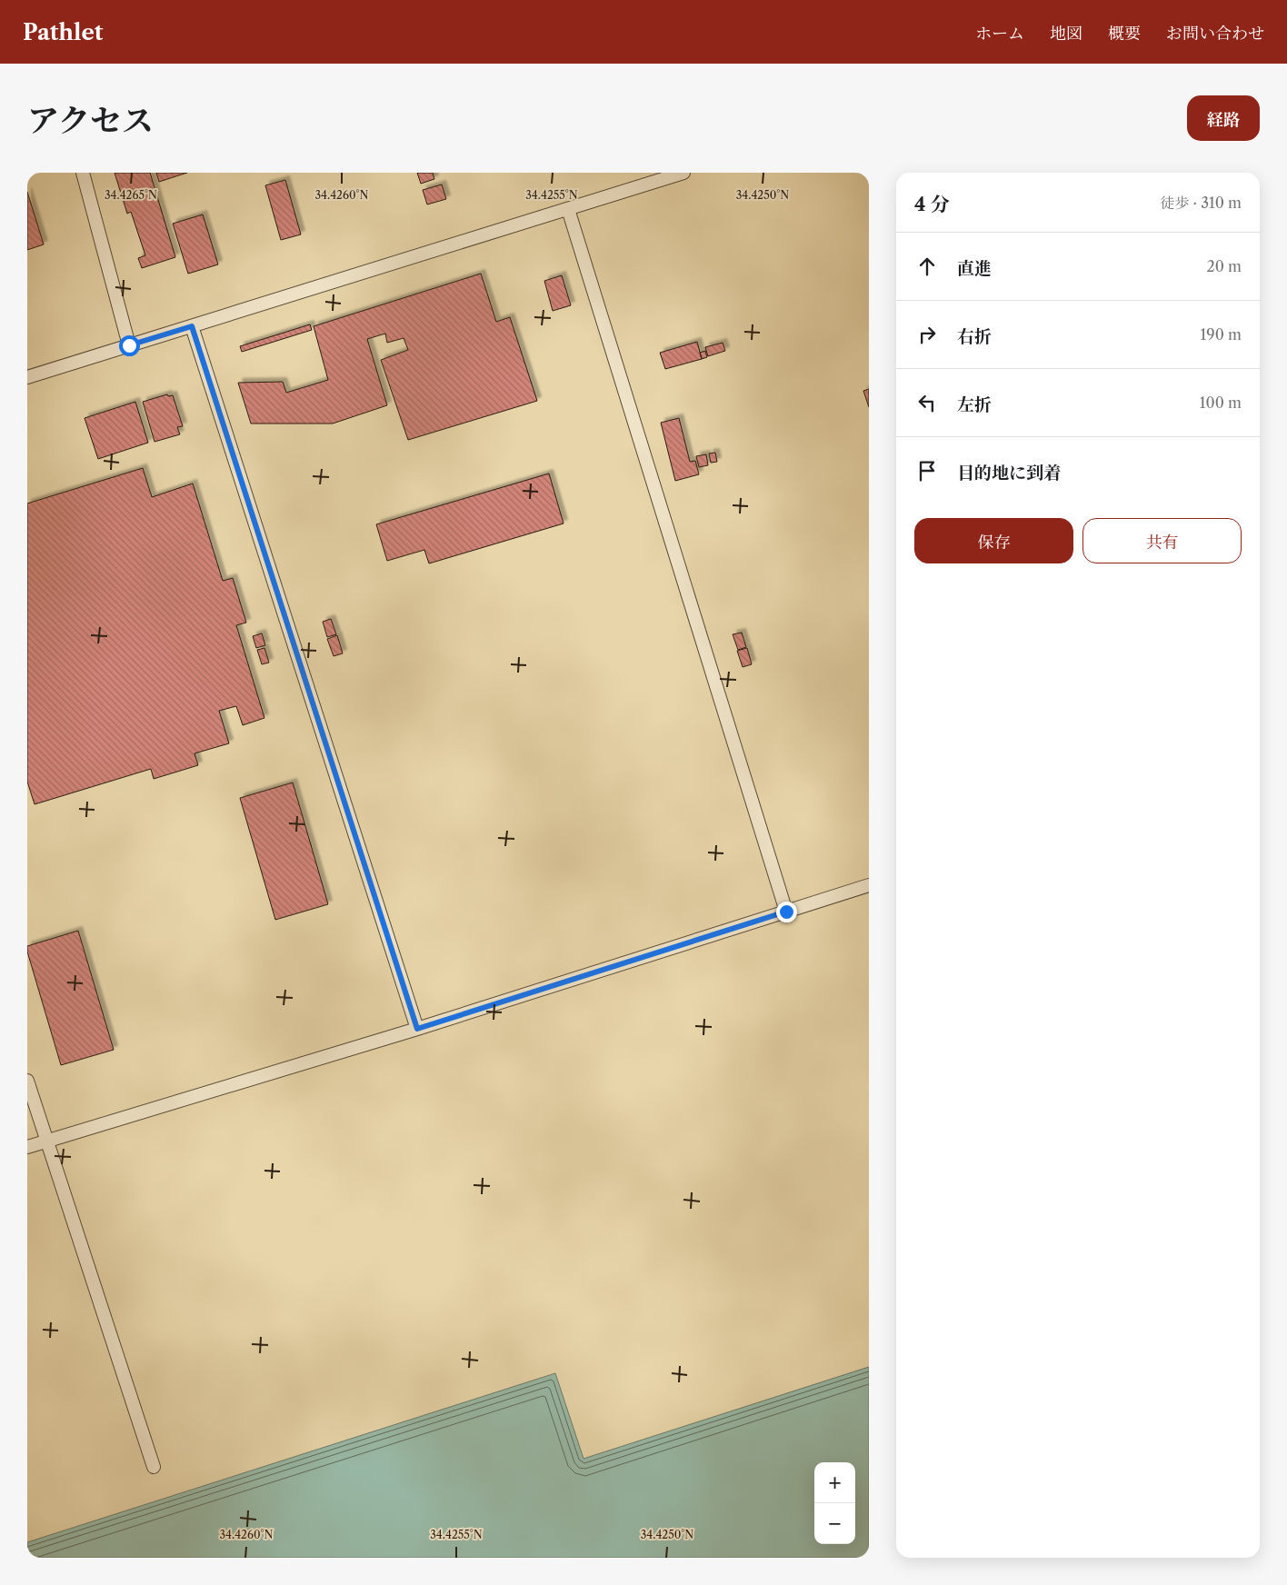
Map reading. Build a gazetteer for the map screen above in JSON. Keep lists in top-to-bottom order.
{
  "page": {
    "header": "Pathlet",
    "nav": [
      "ホーム",
      "地図",
      "概要",
      "お問い合わせ"
    ],
    "title": "アクセス",
    "buttons": [
      "経路",
      ["保存", "共有"]
    ],
    "heading": ["4 分", "徒歩 · 310 m"],
    "list": [
      ["直進", "20 m"],
      ["右折", "190 m"],
      ["左折", "100 m"],
      "目的地に到着"
    ],
    "map_buttons": ["+", "−"]
  },
  "coordinates": [
    "34.4265°N",
    "34.4260°N",
    "34.4255°N",
    "34.4250°N"
  ]
}
